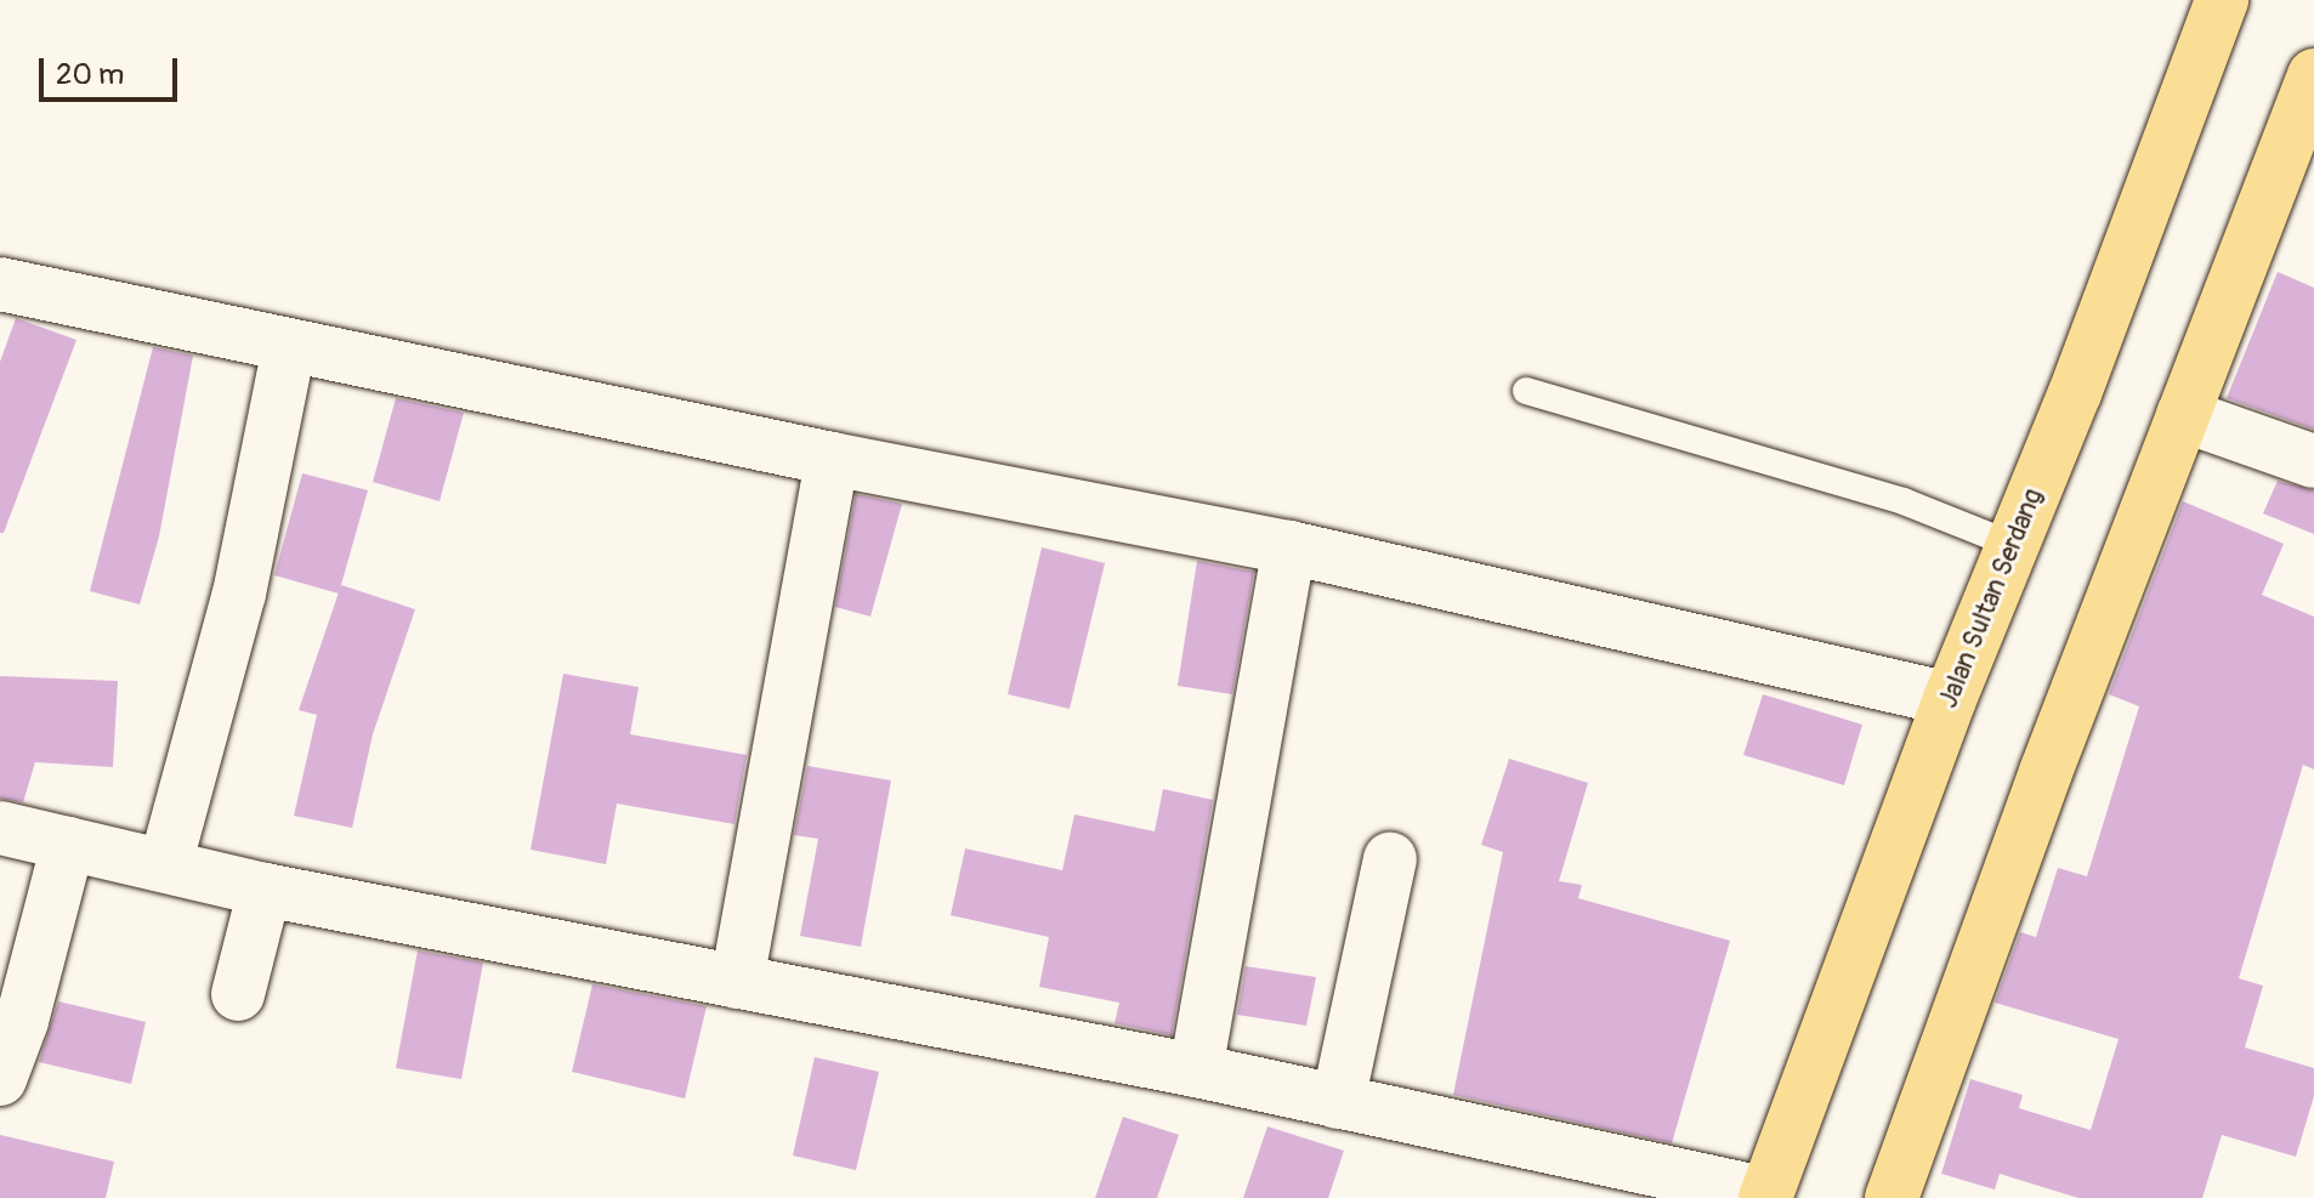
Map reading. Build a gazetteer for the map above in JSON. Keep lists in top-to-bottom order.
{
  "streets": {
    "highway": ["Jalan Sultan Serdang"]
  },
  "scale_bar": "20 m"
}
